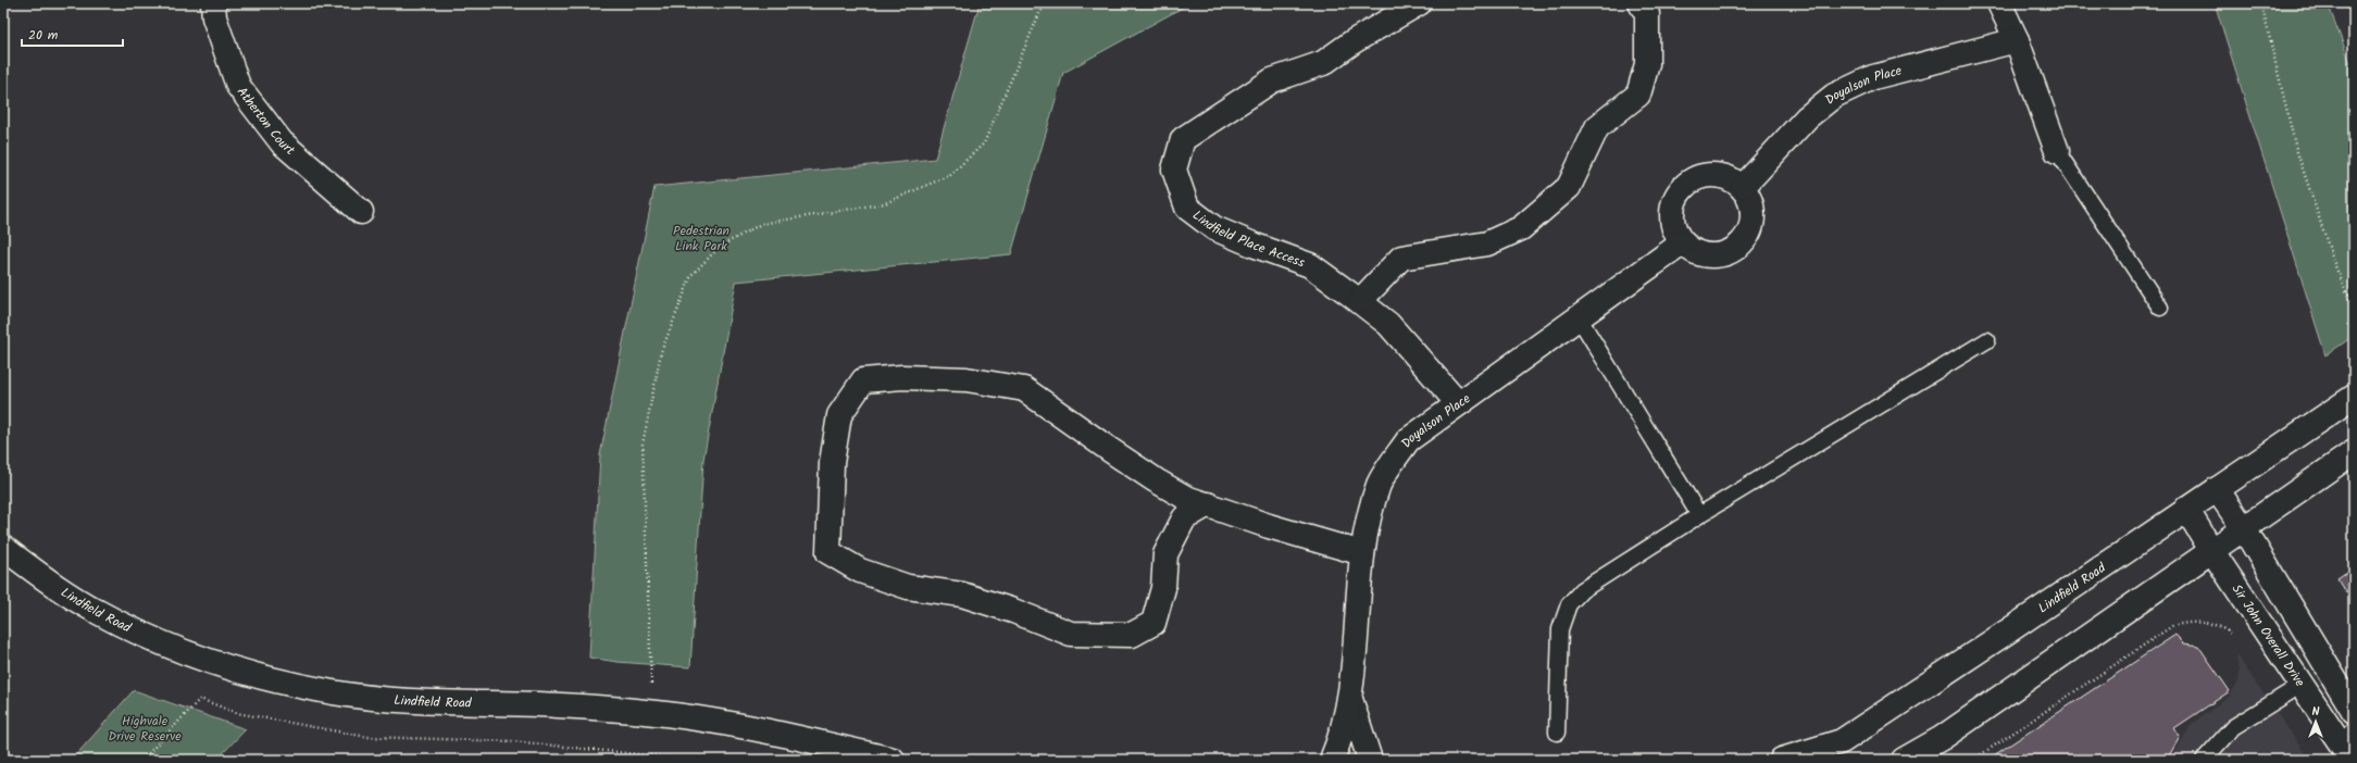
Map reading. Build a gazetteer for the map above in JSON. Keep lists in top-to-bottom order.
{
  "streets": {
    "street": [
      "Doyalson Place",
      "Atherton Court",
      "Lindfield Place Access",
      "Lindfield Road",
      "Sir John Overall Drive"
    ]
  },
  "crossings": [
    ["Doyalson Place", "Lindfield Place Access"],
    ["Lindfield Road", "Sir John Overall Drive"]
  ],
  "parks": ["Pedestrian Link Park", "Highvale Drive Reserve"],
  "scale_bar": "20 m",
  "north": "top"
}
